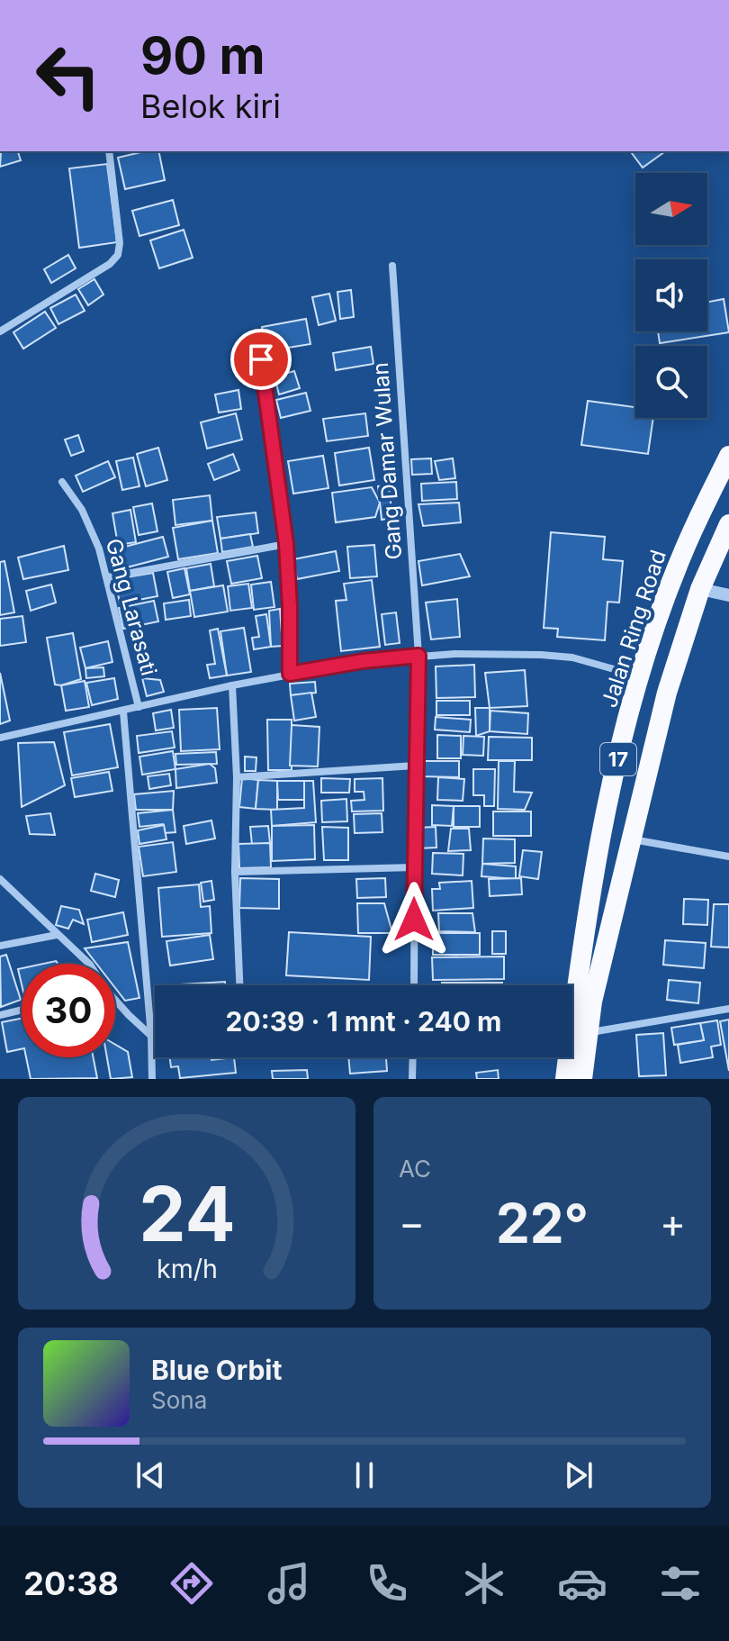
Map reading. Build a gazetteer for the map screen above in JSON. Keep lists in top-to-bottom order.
{
  "streets": {
    "highway": ["Jalan Ring Road", "17"],
    "street": ["Gang Damar Wulan", "Gang Larasati"]
  },
  "north": "right",
  "page": {
    "turn": ["90 m", "Belok kiri"],
    "limit": "30",
    "trip": "20:39 · 1 mnt · 240 m",
    "tile": "AC",
    "heat": ["−", "22°", "+"],
    "song": ["Blue Orbit", "Sona"],
    "tabs": "20:38",
    "gauge": ["24", "km/h"]
  }
}
